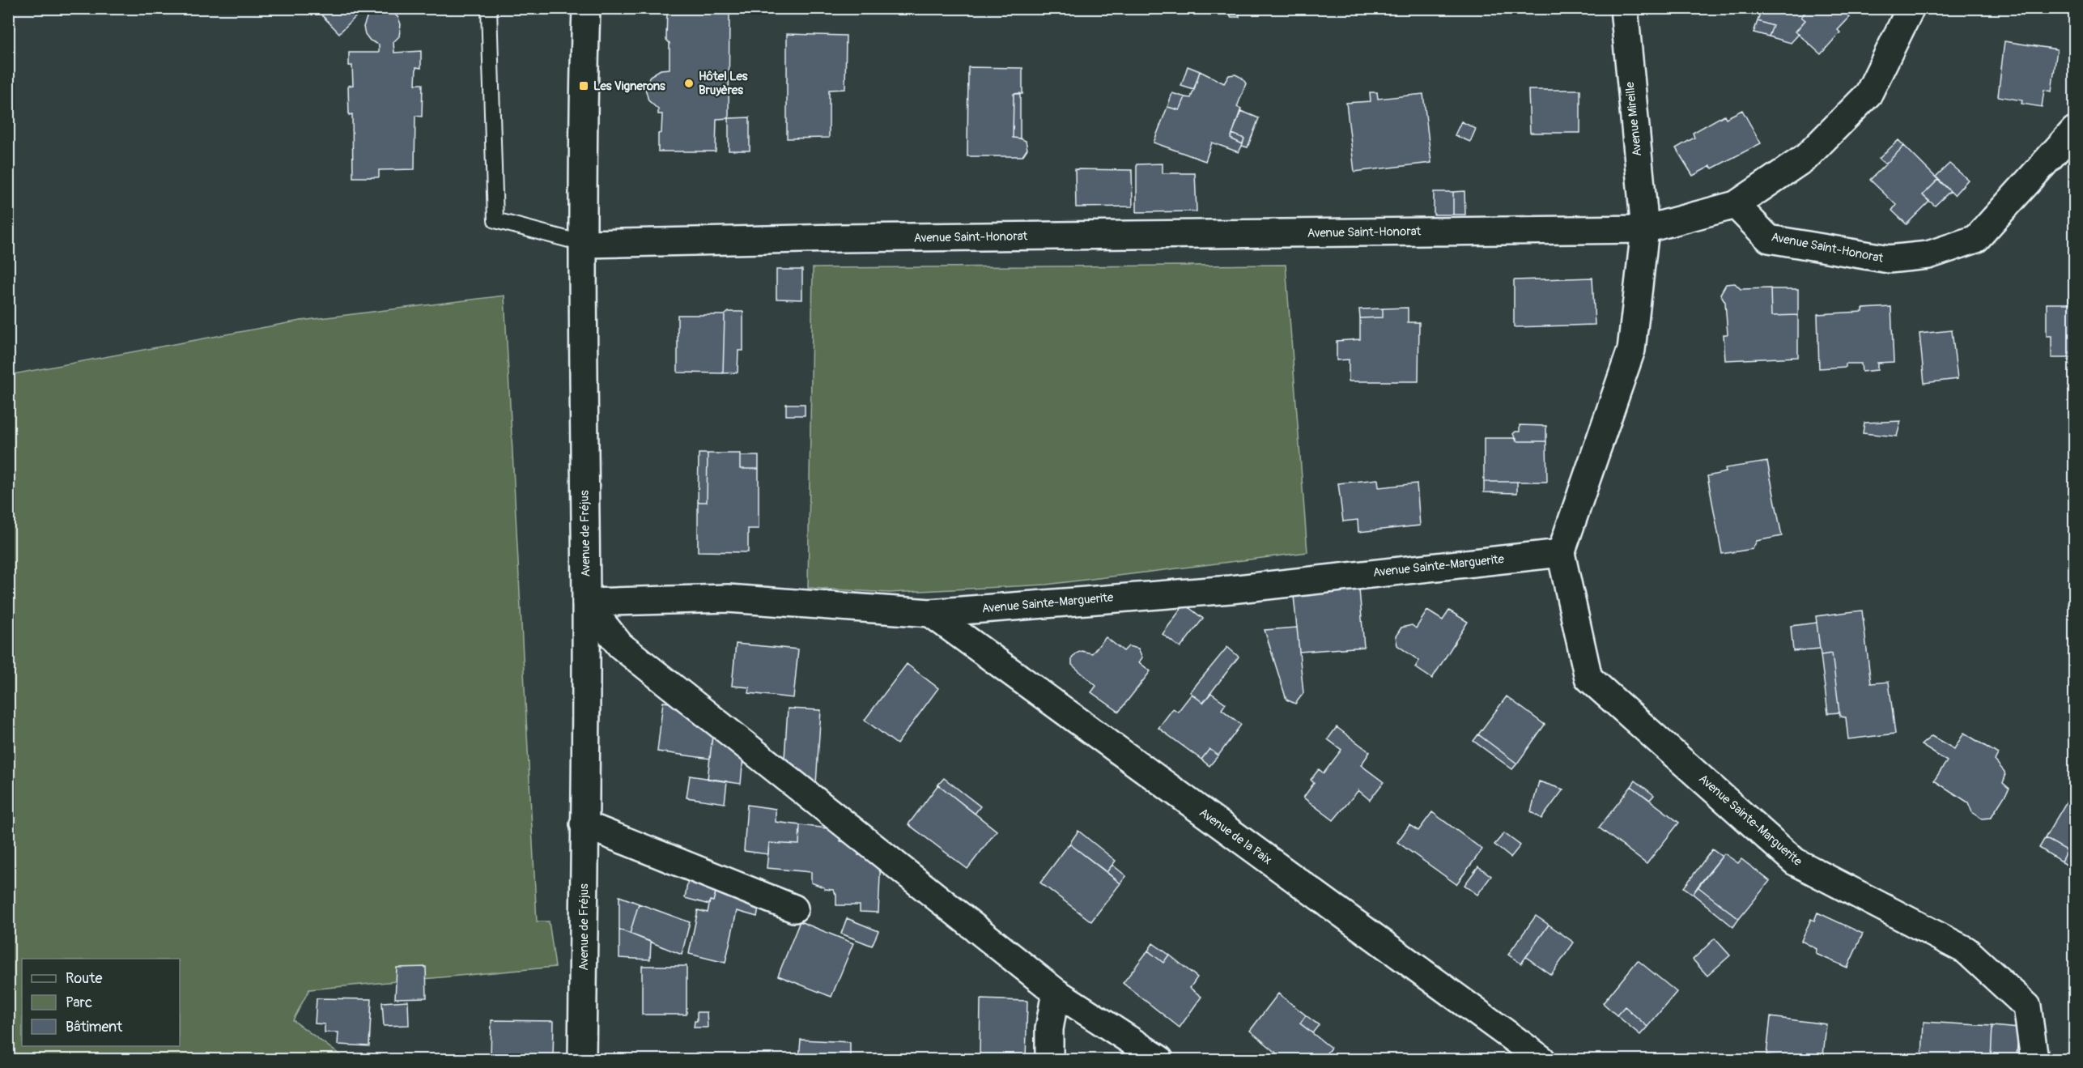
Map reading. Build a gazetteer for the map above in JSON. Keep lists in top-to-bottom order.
{
  "streets": {
    "street": [
      "Avenue Mireille",
      "Avenue Saint-Honorat",
      "Avenue de Fréjus",
      "Avenue Sainte-Marguerite",
      "Avenue de la Paix"
    ]
  },
  "crossings": [
    ["Avenue Mireille", "Avenue Saint-Honorat"],
    ["Avenue Mireille", "Avenue Sainte-Marguerite"],
    ["Avenue Saint-Honorat", "Avenue de Fréjus"],
    ["Avenue de Fréjus", "Avenue Sainte-Marguerite"],
    ["Avenue Sainte-Marguerite", "Avenue de la Paix"]
  ],
  "places": {
    "other": ["Hôtel Les Bruyères"],
    "transit": ["Les Vignerons"]
  },
  "legend": ["Route", "Parc", "Bâtiment"]
}
